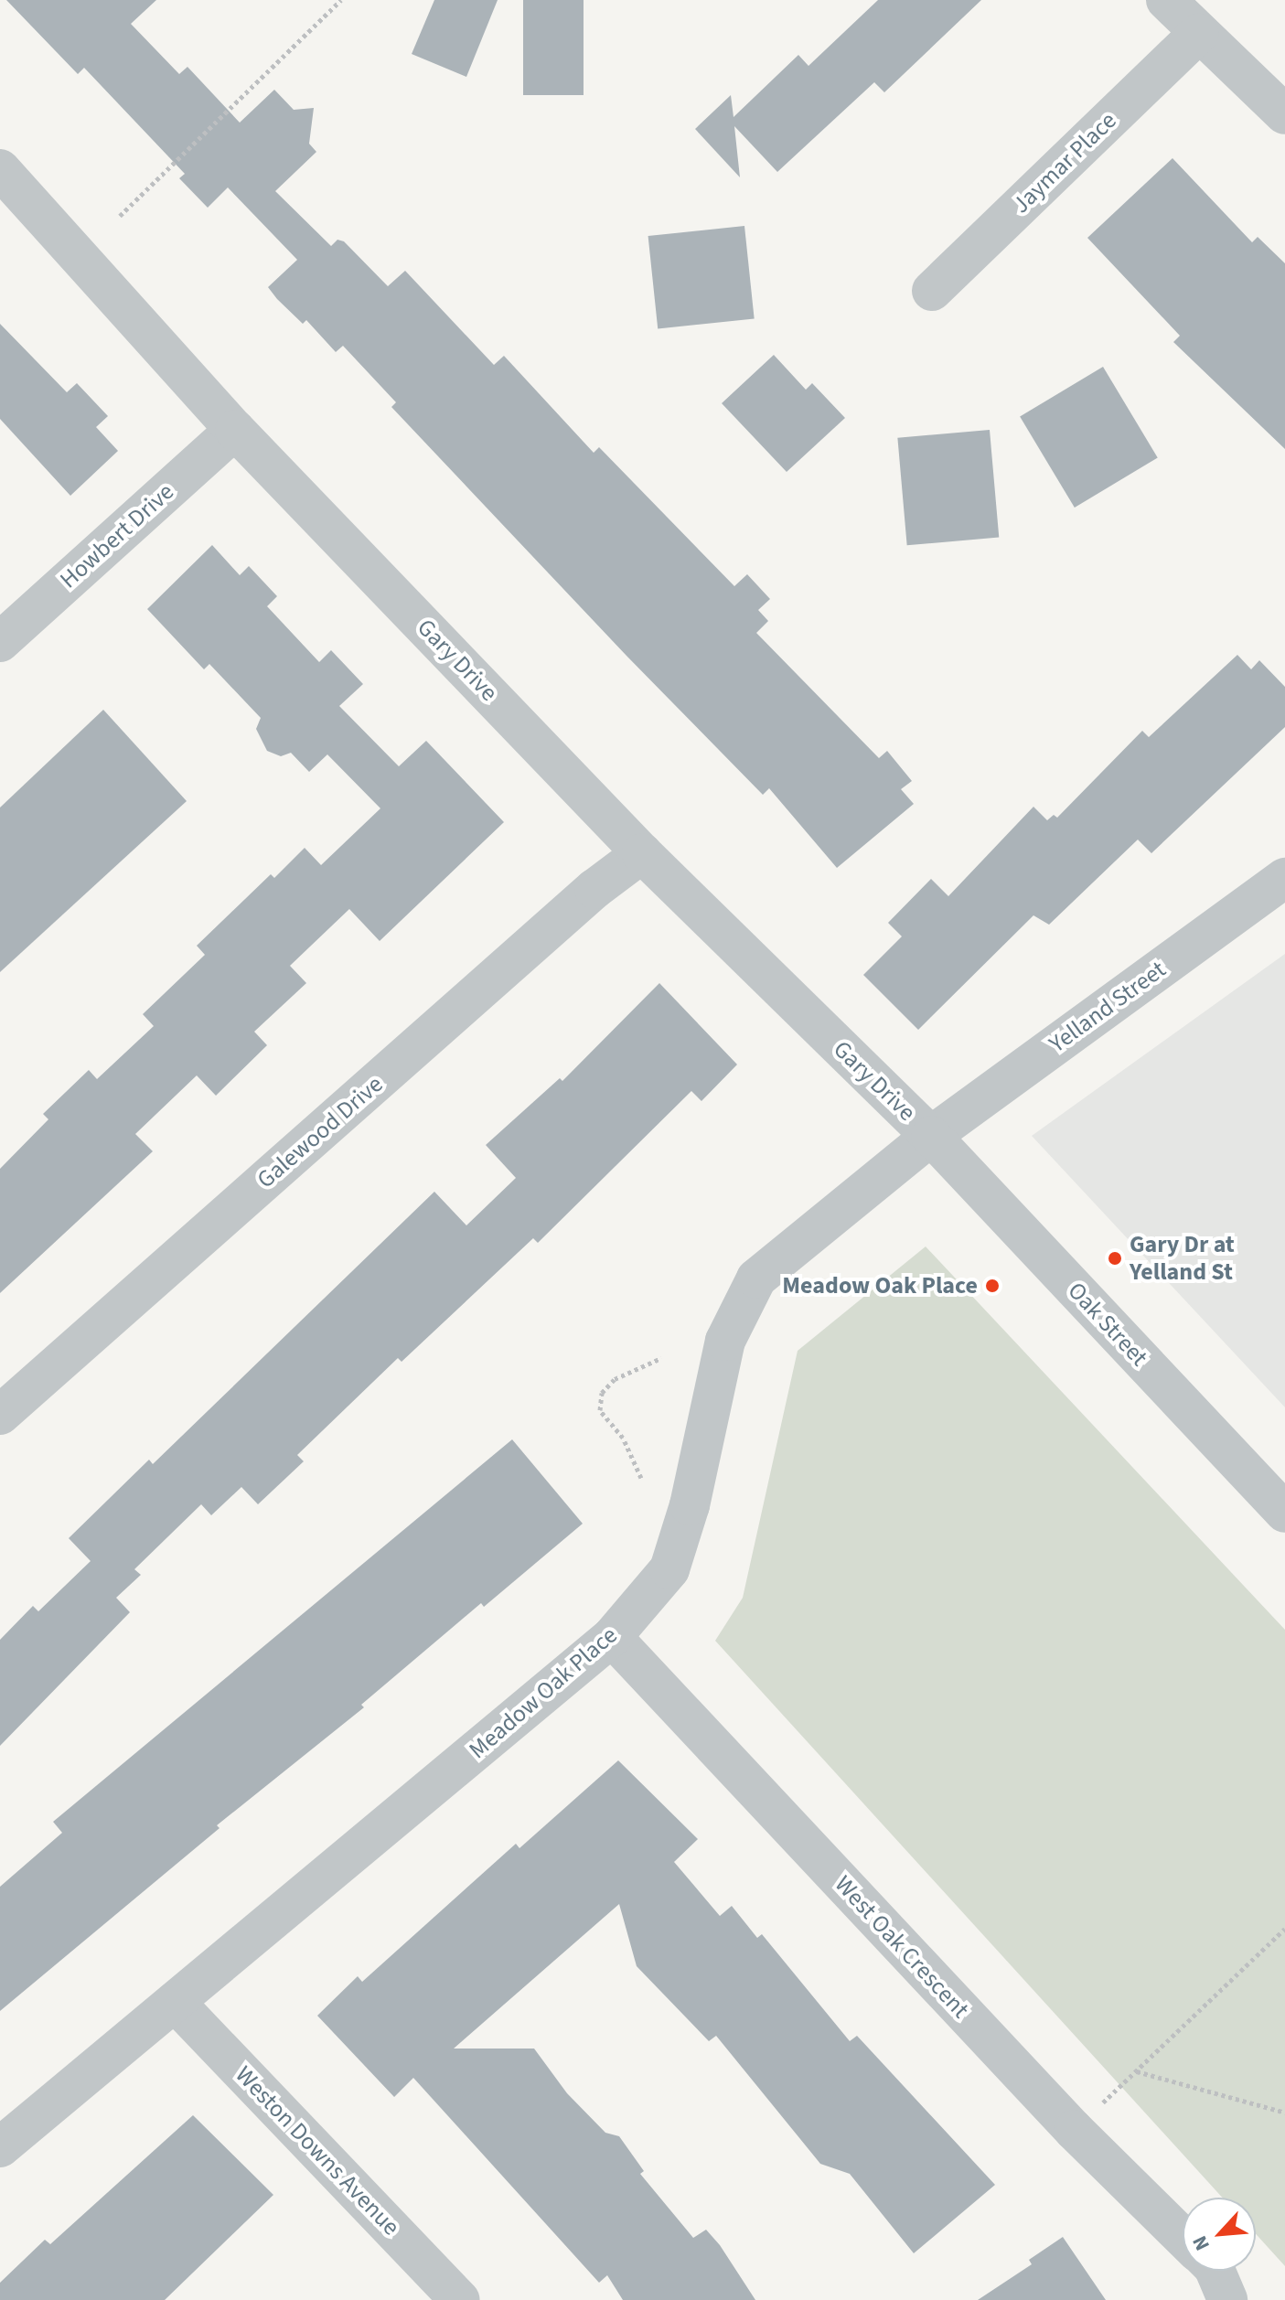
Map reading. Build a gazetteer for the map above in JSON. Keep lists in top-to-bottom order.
{
  "streets": {
    "street": [
      "Jaymar Place",
      "Howbert Drive",
      "Gary Drive",
      "Yelland Street",
      "Galewood Drive",
      "Oak Street",
      "Meadow Oak Place",
      "West Oak Crescent",
      "Weston Downs Avenue"
    ]
  },
  "crossings": [
    ["Howbert Drive", "Gary Drive"],
    ["Gary Drive", "Yelland Street"],
    ["Gary Drive", "Galewood Drive"],
    ["Gary Drive", "Oak Street"],
    ["Gary Drive", "Meadow Oak Place"],
    ["Yelland Street", "Oak Street"],
    ["Yelland Street", "Meadow Oak Place"],
    ["Oak Street", "Meadow Oak Place"],
    ["Meadow Oak Place", "West Oak Crescent"],
    ["Meadow Oak Place", "Weston Downs Avenue"]
  ],
  "places": ["Gary Dr at Yelland St", "Meadow Oak Place"],
  "north": "bottom left"
}
